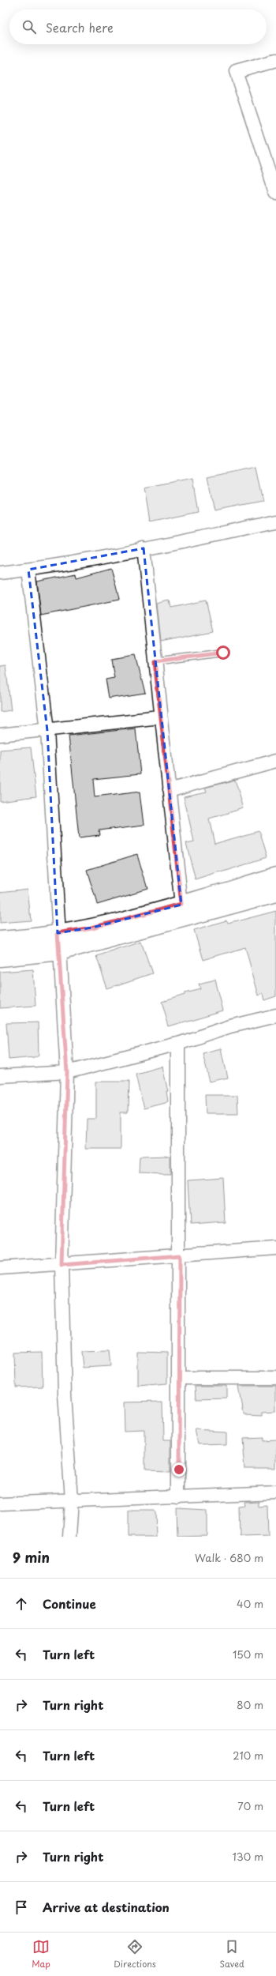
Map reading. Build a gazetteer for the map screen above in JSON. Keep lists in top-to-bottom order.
{
  "page": {
    "search": "Search here",
    "heading": ["9 min", "Walk · 680 m"],
    "list": [
      ["Continue", "40 m"],
      ["Turn left", "150 m"],
      ["Turn right", "80 m"],
      ["Turn left", "210 m"],
      ["Turn left", "70 m"],
      ["Turn right", "130 m"],
      "Arrive at destination"
    ],
    "nav": ["Map", "Directions", "Saved"]
  }
}
